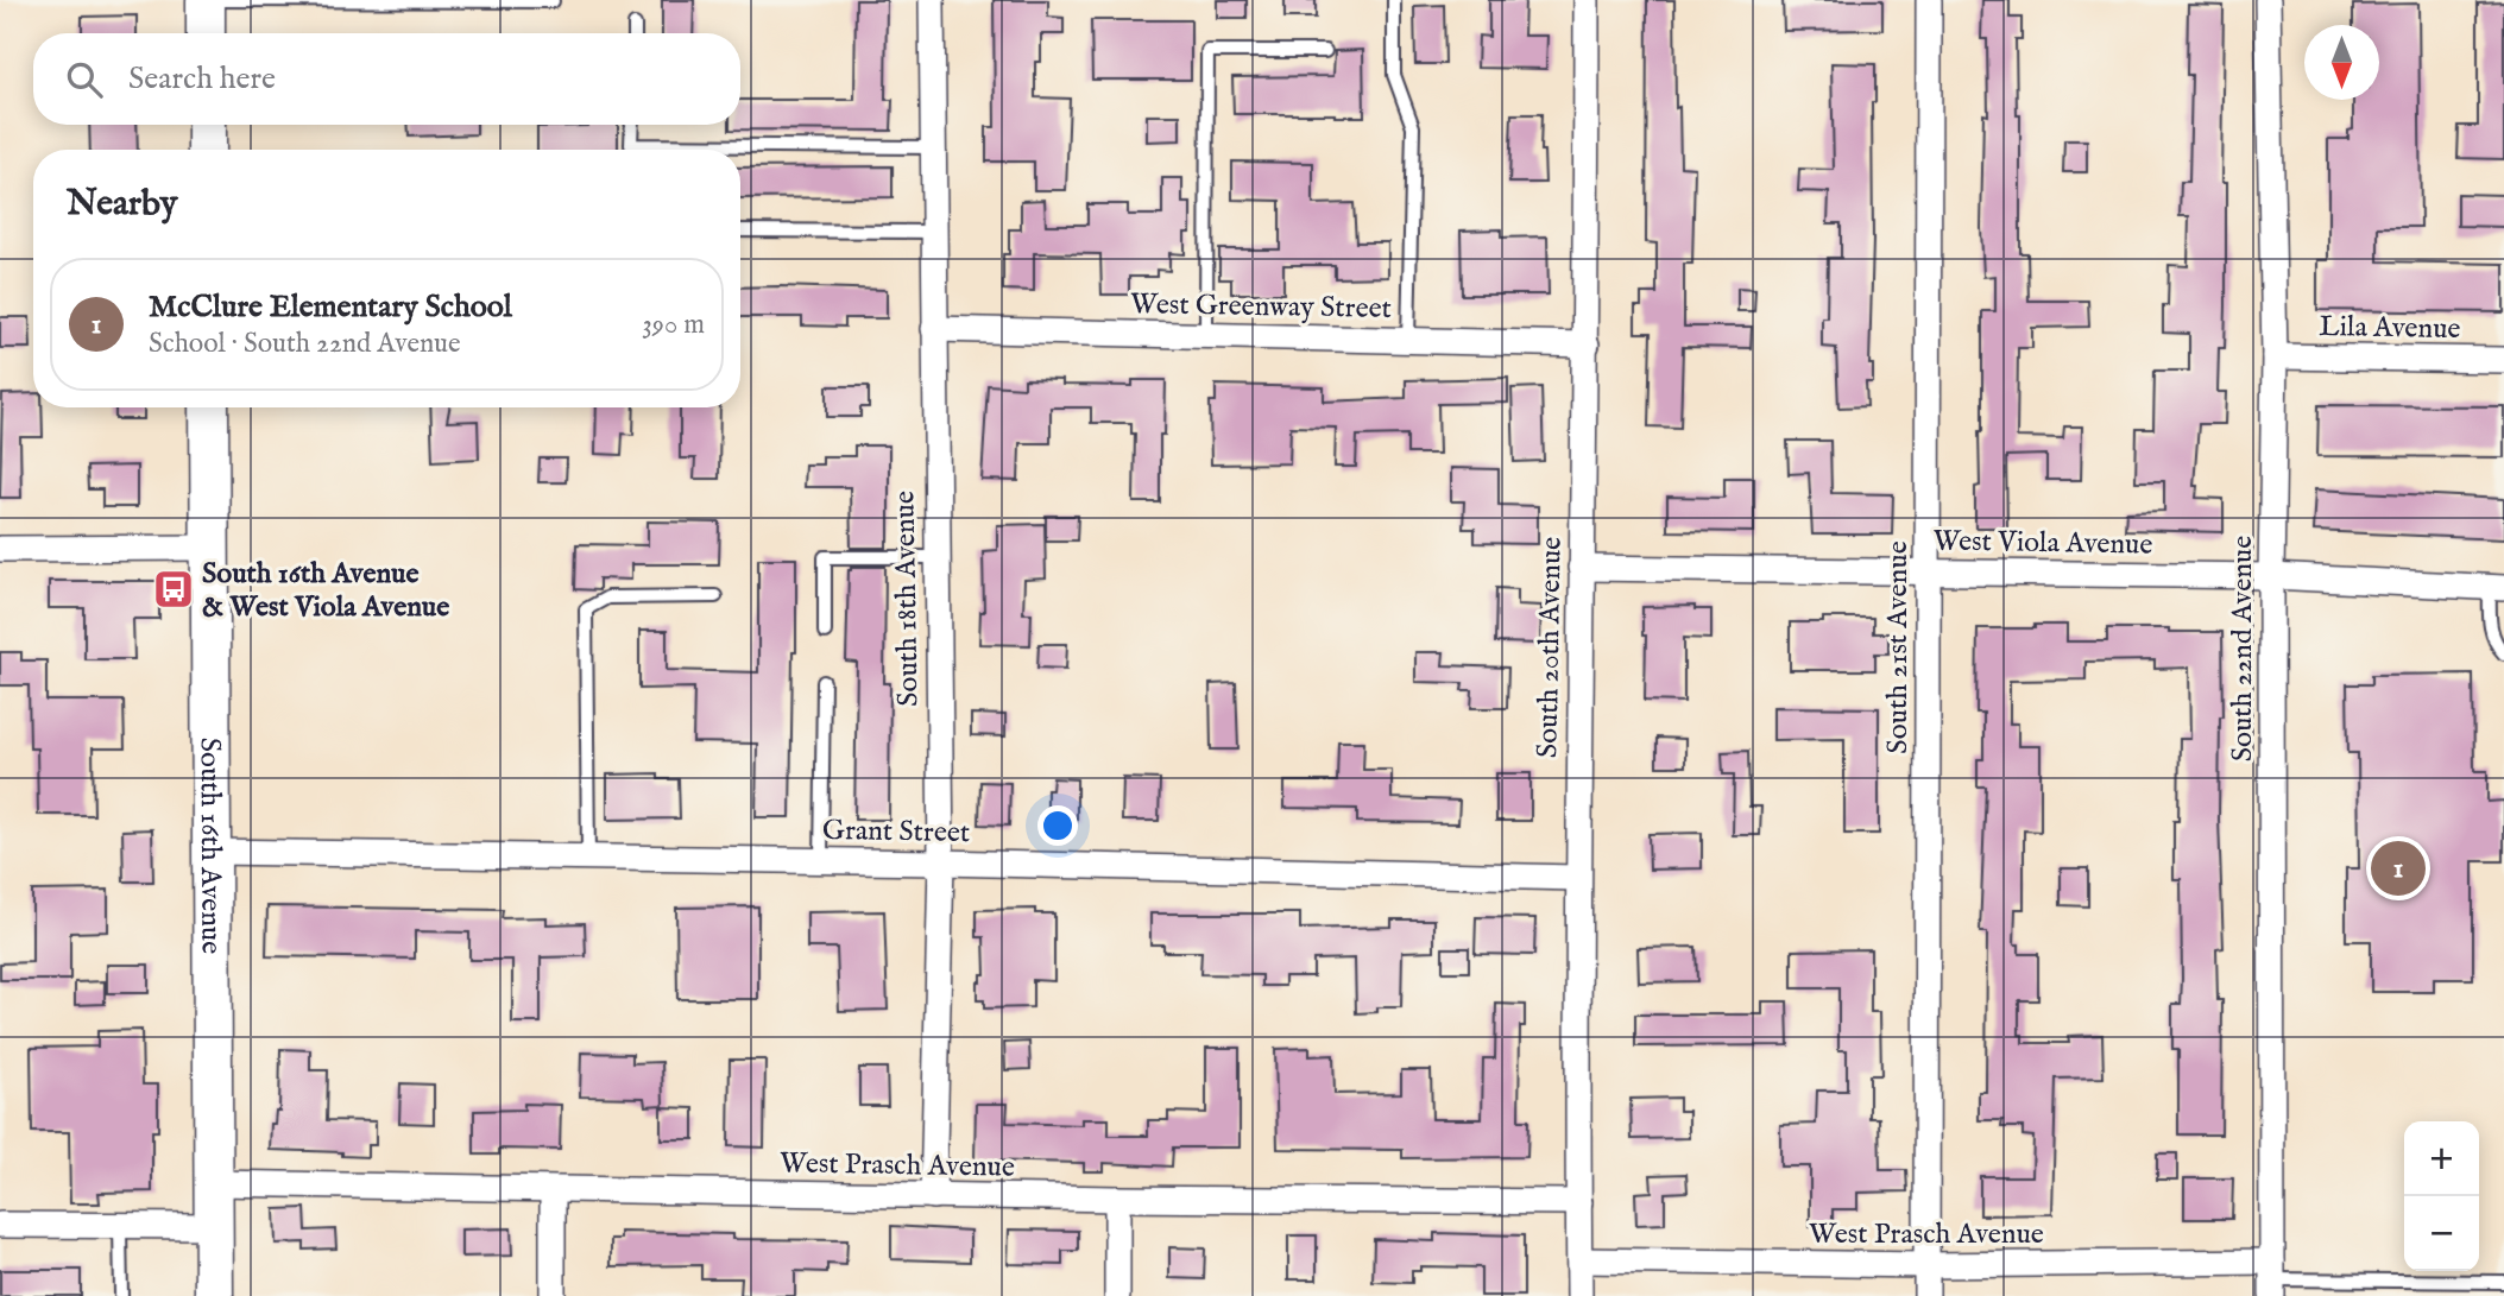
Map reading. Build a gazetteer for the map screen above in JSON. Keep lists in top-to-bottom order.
{
  "streets": {
    "main road": ["South 16th Avenue"],
    "street": [
      "West Greenway Street",
      "Lila Avenue",
      "West Viola Avenue",
      "South 18th Avenue",
      "South 20th Avenue",
      "South 21st Avenue",
      "South 22nd Avenue",
      "Grant Street",
      "West Prasch Avenue"
    ]
  },
  "crossings": [
    ["West Greenway Street", "South 18th Avenue"],
    ["West Greenway Street", "South 20th Avenue"],
    ["Lila Avenue", "South 22nd Avenue"],
    ["West Viola Avenue", "South 20th Avenue"],
    ["West Viola Avenue", "South 21st Avenue"],
    ["West Viola Avenue", "South 22nd Avenue"],
    ["South 18th Avenue", "Grant Street"],
    ["South 18th Avenue", "West Prasch Avenue"],
    ["South 20th Avenue", "Grant Street"],
    ["South 20th Avenue", "West Prasch Avenue"],
    ["South 21st Avenue", "West Prasch Avenue"],
    ["South 22nd Avenue", "West Prasch Avenue"],
    ["Grant Street", "South 16th Avenue"],
    ["South 16th Avenue", "West Prasch Avenue"]
  ],
  "places": {
    "bus stop": ["South 16th Avenue & West Viola Avenue"]
  },
  "north": "bottom",
  "page": {
    "search": "Search here",
    "heading": "Nearby",
    "list": [
      {
        "mark": "1",
        "name": "McClure Elementary School",
        "note": "School · South 22nd Avenue",
        "value": "390 m"
      }
    ],
    "pins": "1",
    "map_buttons": ["+", "−"]
  }
}
